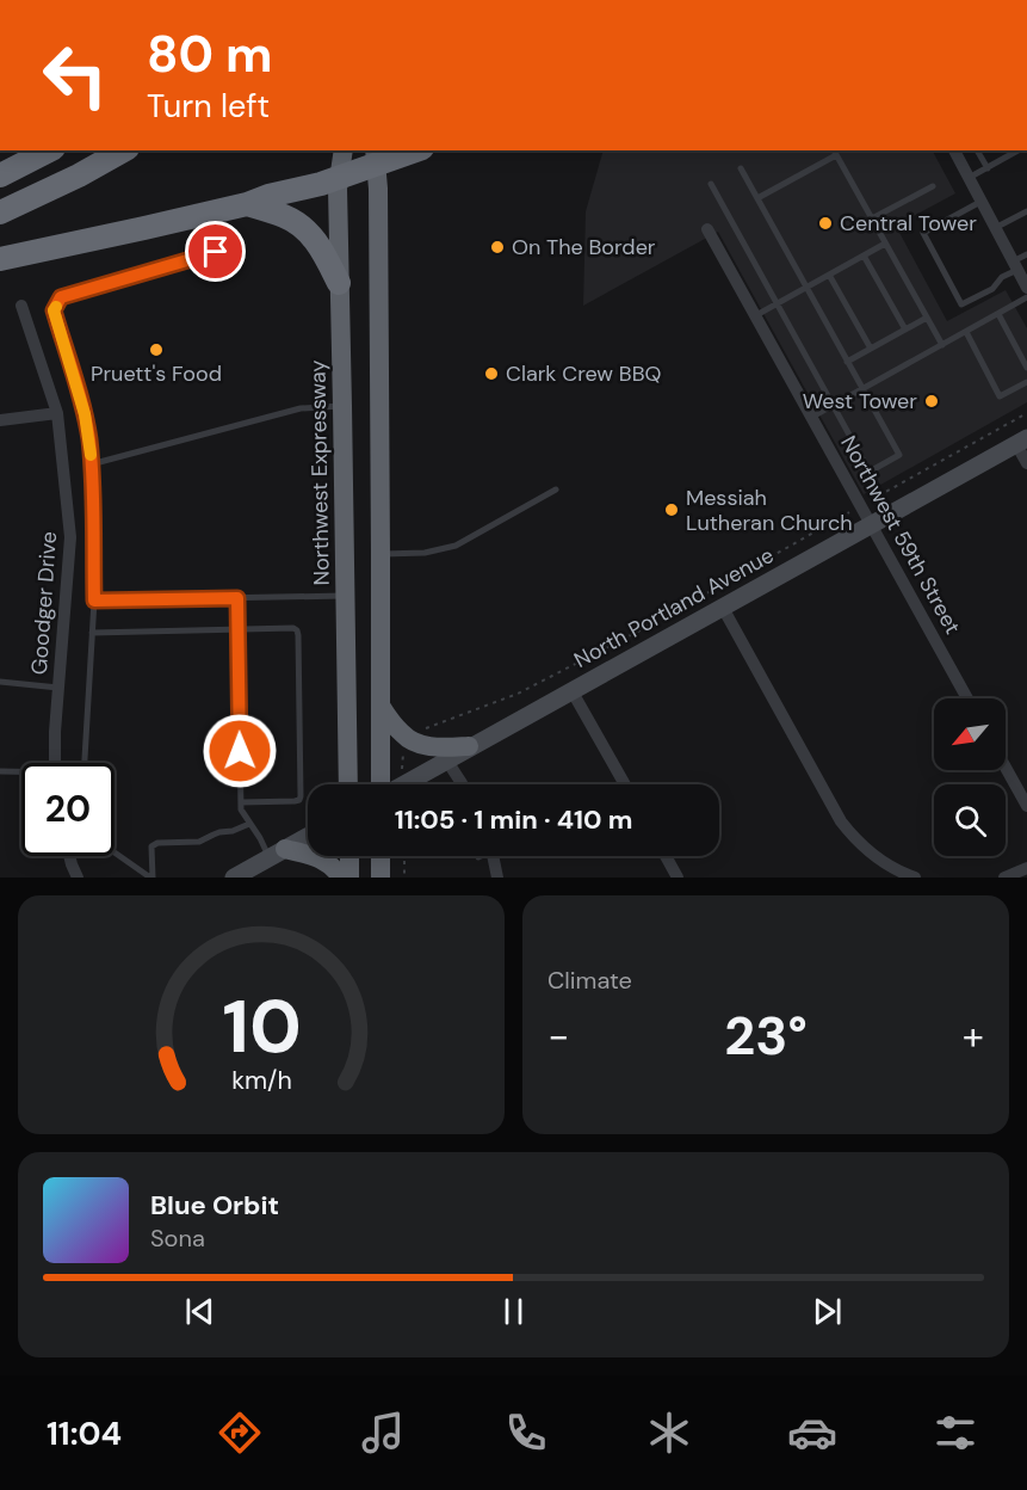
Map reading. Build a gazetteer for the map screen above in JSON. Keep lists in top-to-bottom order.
{
  "streets": {
    "highway": ["Northwest Expressway"],
    "main road": ["North Portland Avenue"],
    "street": ["Northwest 59th Street", "Goodger Drive"]
  },
  "crossings": [
    ["Northwest 59th Street", "North Portland Avenue"]
  ],
  "places": [
    "Central Tower",
    "On The Border",
    "Pruett's Food",
    "Clark Crew BBQ",
    "West Tower",
    "Messiah Lutheran Church"
  ],
  "north": "bottom left",
  "page": {
    "turn": ["80 m", "Turn left"],
    "limit": "20",
    "trip": "11:05 · 1 min · 410 m",
    "tile": "Climate",
    "heat": ["−", "23°", "+"],
    "song": ["Blue Orbit", "Sona"],
    "tabs": "11:04",
    "gauge": ["10", "km/h"]
  }
}
